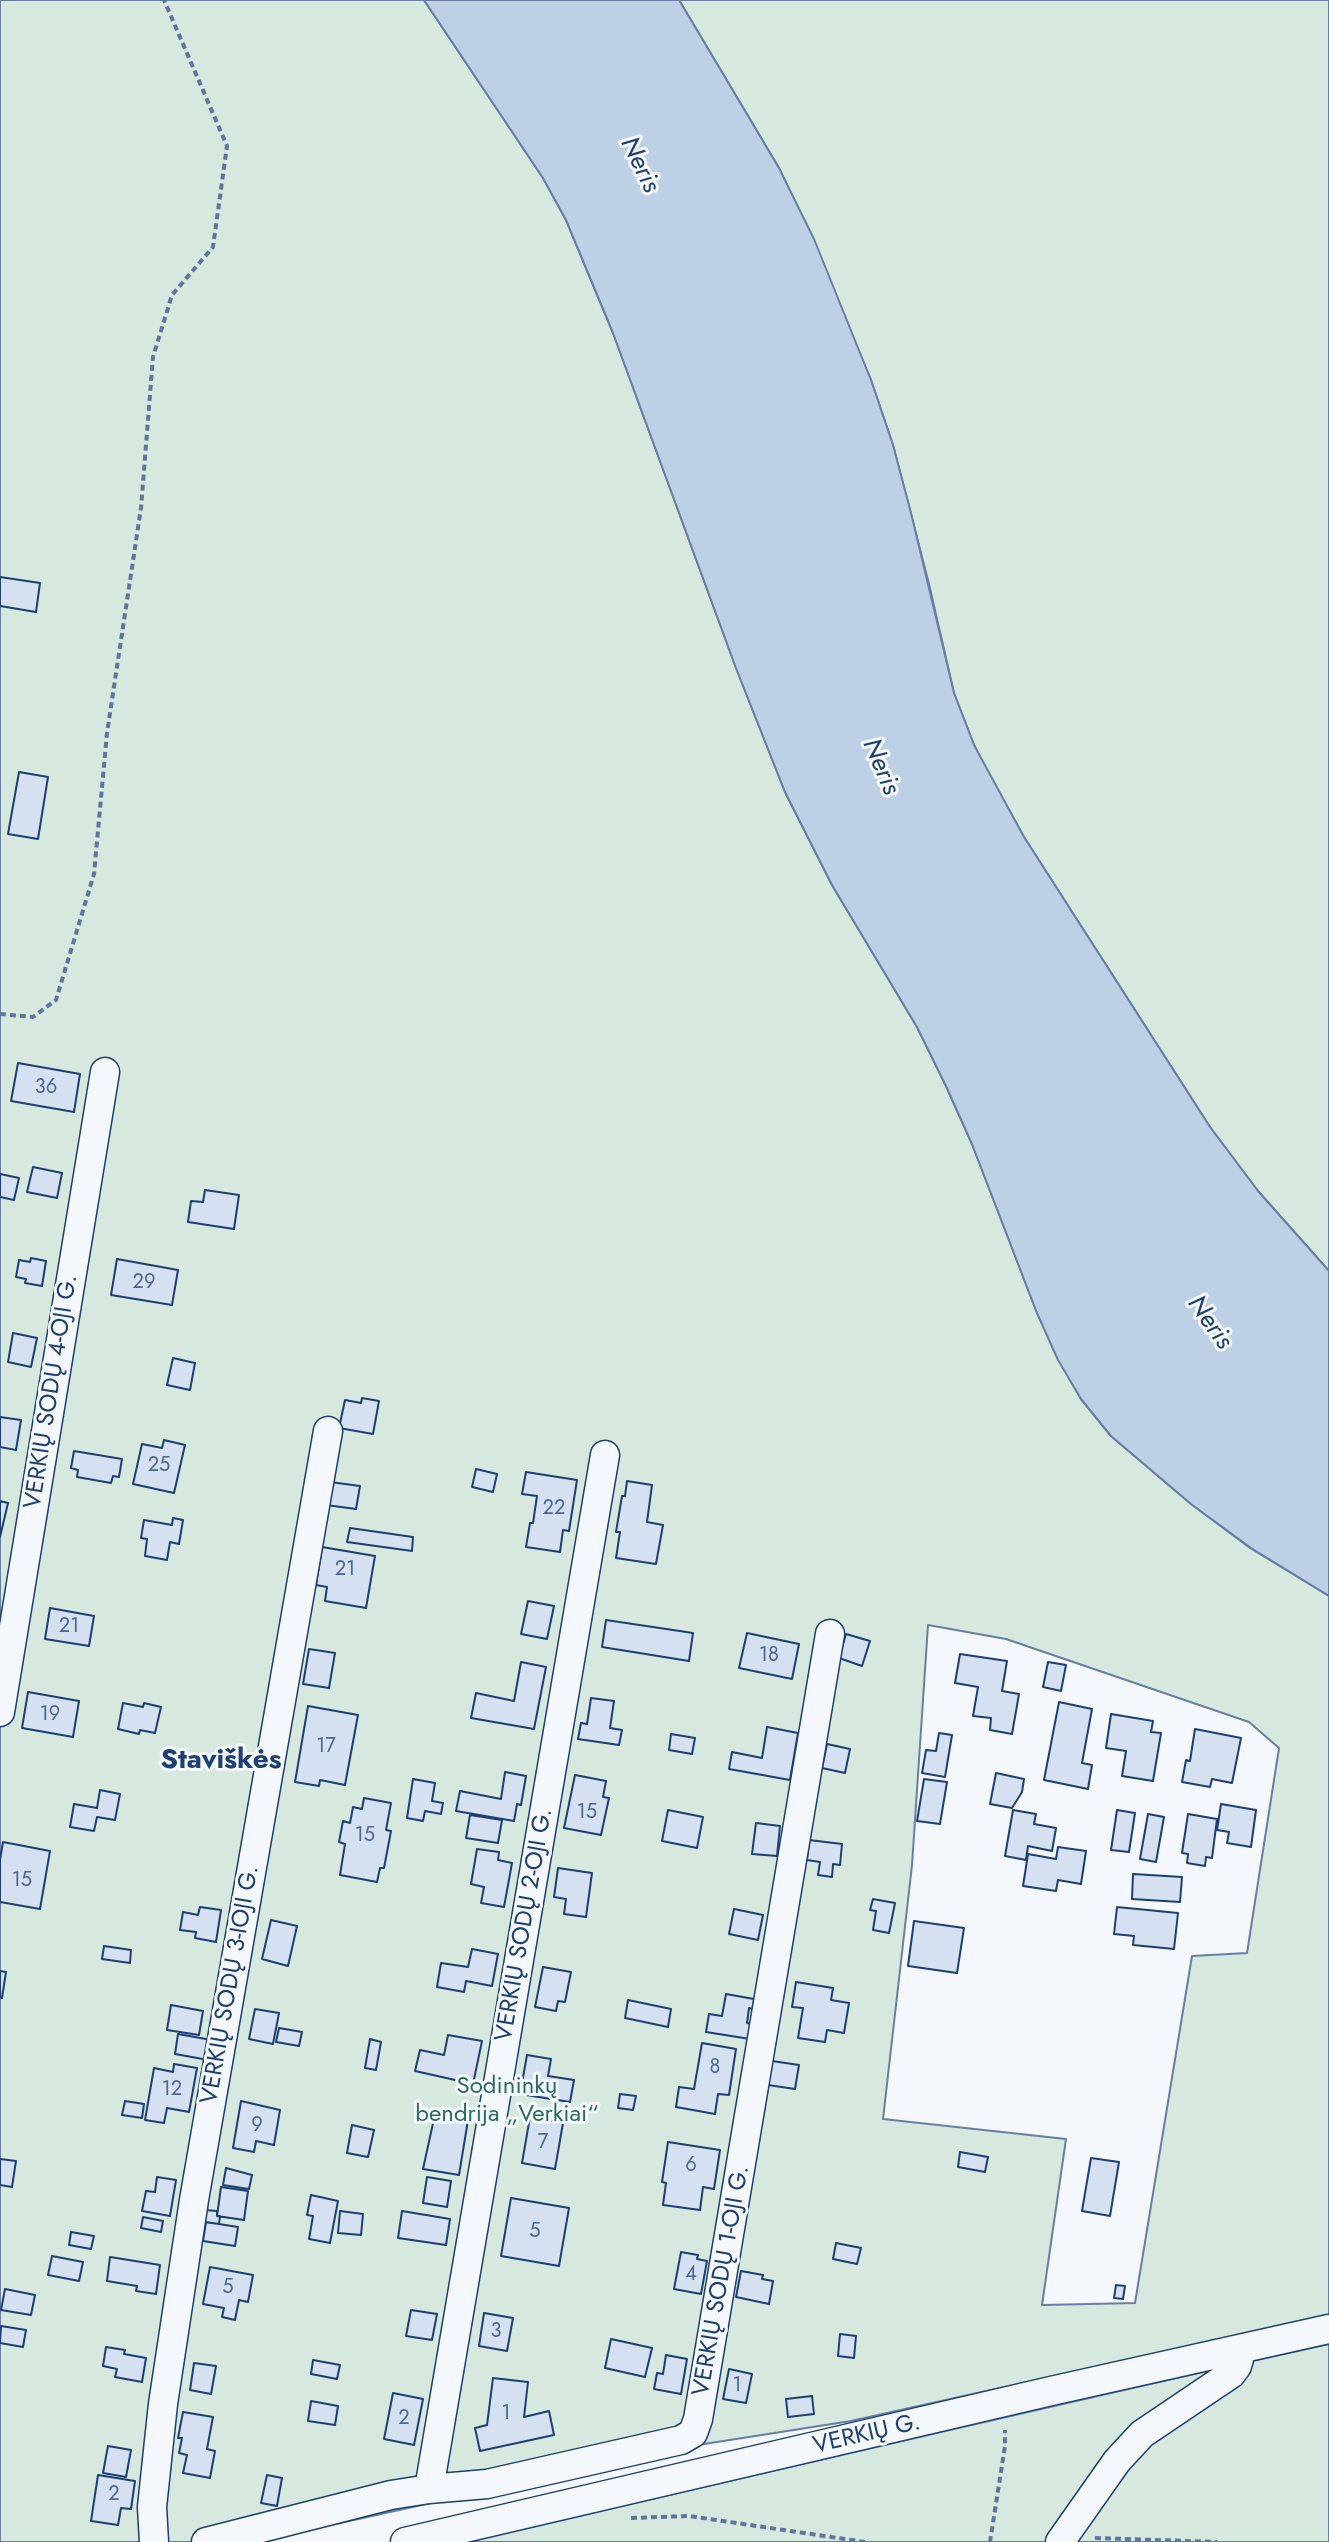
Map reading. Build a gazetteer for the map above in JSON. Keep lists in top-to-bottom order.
{
  "streets": {
    "street": [
      "VERKIŲ SODŲ 4-OJI G.",
      "VERKIŲ SODŲ 2-OJI G.",
      "VERKIŲ SODŲ 3-IOJI G.",
      "VERKIŲ SODŲ 1-OJI G.",
      "VERKIŲ G."
    ]
  },
  "crossings": [
    ["VERKIŲ SODŲ 2-OJI G.", "VERKIŲ SODŲ 1-OJI G."]
  ],
  "districts": ["Staviškės"],
  "water": ["Neris"],
  "parks": ["Sodininkų bendrija „Verkiai“"],
  "house_numbers": [
    "36",
    "29",
    "25",
    "22",
    "21",
    "21",
    "18",
    "19",
    "17",
    "15",
    "15",
    "15",
    "8",
    "12",
    "9",
    "7",
    "6",
    "5",
    "4",
    "5",
    "3",
    "1",
    "1",
    "2",
    "2"
  ]
}
